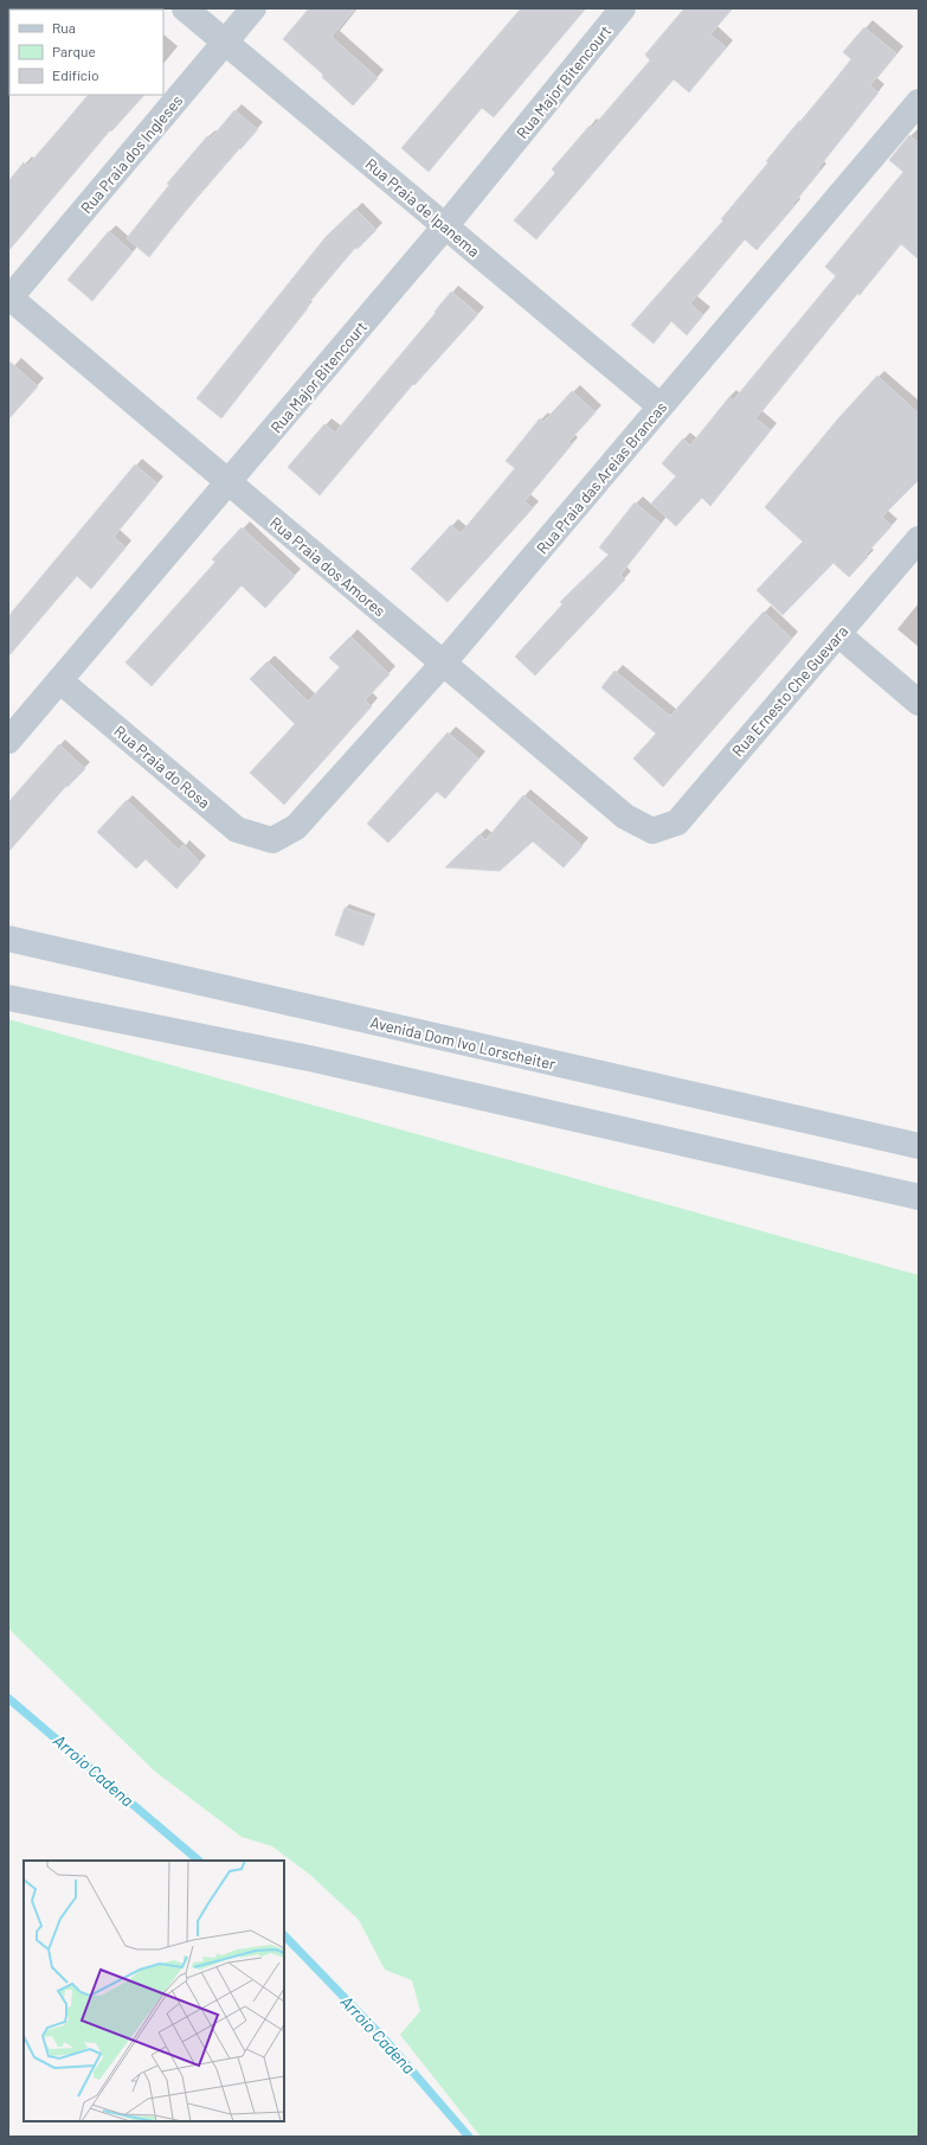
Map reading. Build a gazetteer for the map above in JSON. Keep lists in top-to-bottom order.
{
  "streets": {
    "main road": ["Avenida Dom Ivo Lorscheiter"],
    "street": [
      "Rua Major Bitencourt",
      "Rua Praia dos Ingleses",
      "Rua Praia de Ipanema",
      "Rua Praia das Areias Brancas",
      "Rua Praia dos Amores",
      "Rua Ernesto Che Guevara",
      "Rua Praia do Rosa"
    ]
  },
  "crossings": [
    ["Rua Major Bitencourt", "Rua Praia de Ipanema"],
    ["Rua Major Bitencourt", "Rua Praia dos Amores"],
    ["Rua Major Bitencourt", "Rua Praia do Rosa"],
    ["Rua Praia dos Ingleses", "Rua Praia de Ipanema"],
    ["Rua Praia dos Ingleses", "Rua Praia dos Amores"],
    ["Rua Praia de Ipanema", "Rua Praia das Areias Brancas"],
    ["Rua Praia das Areias Brancas", "Rua Praia dos Amores"],
    ["Rua Praia das Areias Brancas", "Rua Praia do Rosa"],
    ["Rua Praia dos Amores", "Rua Ernesto Che Guevara"]
  ],
  "water": ["Arroio Cadena"],
  "legend": ["Rua", "Parque", "Edifício"]
}
